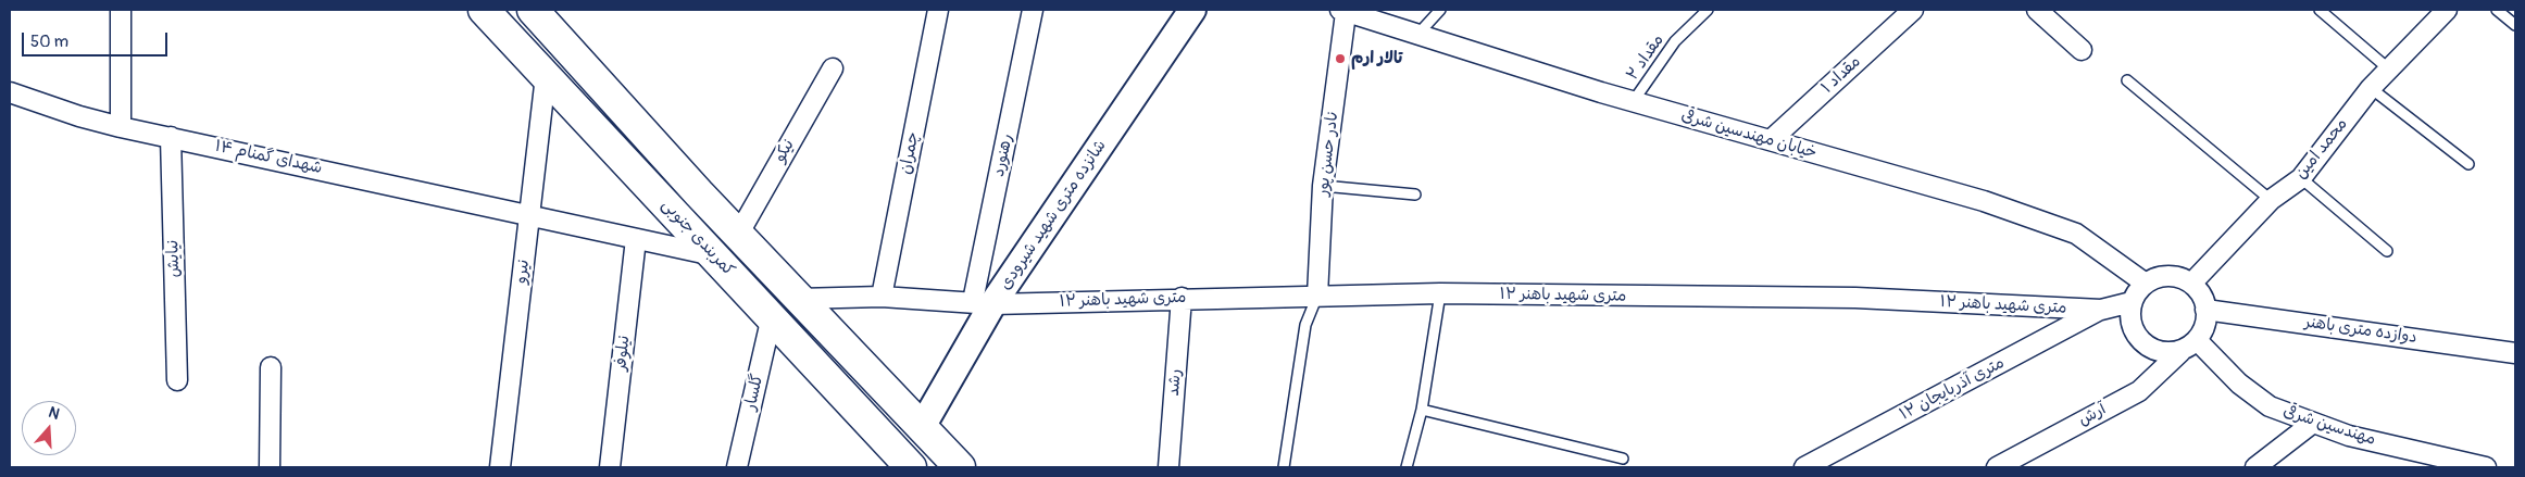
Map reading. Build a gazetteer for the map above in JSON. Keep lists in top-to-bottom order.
{
  "streets": {
    "main road": ["شانزده متری شهید شیرودی", "کمربندی جنوبی"],
    "street": [
      "مقداد ۱",
      "خیابان مهندسین شرقی",
      "محمد امین",
      "نیکو",
      "چمران",
      "نادر حسن پور",
      "رهنورد",
      "۱۴ شهدای گمنام",
      "نیایش",
      "نیرو",
      "۱۲ متری شهید باهنر",
      "دوازده متری باهنر",
      "نیلوفر",
      "رشد",
      "۱۲ متری آذربایجان",
      "گلسار",
      "آرش",
      "مهندسین شرقی"
    ],
    "lane": ["مقداد ۲"]
  },
  "crossings": [
    ["مقداد ۲", "خیابان مهندسین شرقی"],
    ["مقداد ۱", "خیابان مهندسین شرقی"],
    ["خیابان مهندسین شرقی", "محمد امین"],
    ["خیابان مهندسین شرقی", "نادر حسن پور"],
    ["خیابان مهندسین شرقی", "۱۲ متری شهید باهنر"],
    ["خیابان مهندسین شرقی", "دوازده متری باهنر"],
    ["خیابان مهندسین شرقی", "آرش"],
    ["خیابان مهندسین شرقی", "مهندسین شرقی"],
    ["محمد امین", "۱۲ متری شهید باهنر"],
    ["محمد امین", "دوازده متری باهنر"],
    ["محمد امین", "آرش"],
    ["محمد امین", "مهندسین شرقی"],
    ["نیکو", "کمربندی جنوبی"],
    ["چمران", "۱۲ متری شهید باهنر"],
    ["نادر حسن پور", "۱۲ متری شهید باهنر"],
    ["رهنورد", "شانزده متری شهید شیرودی"],
    ["رهنورد", "۱۲ متری شهید باهنر"],
    ["۱۴ شهدای گمنام", "کمربندی جنوبی"],
    ["۱۴ شهدای گمنام", "نیایش"],
    ["۱۴ شهدای گمنام", "نیرو"],
    ["۱۴ شهدای گمنام", "نیلوفر"],
    ["شانزده متری شهید شیرودی", "کمربندی جنوبی"],
    ["شانزده متری شهید شیرودی", "۱۲ متری شهید باهنر"],
    ["کمربندی جنوبی", "نیرو"],
    ["کمربندی جنوبی", "۱۲ متری شهید باهنر"],
    ["کمربندی جنوبی", "گلسار"],
    ["۱۲ متری شهید باهنر", "دوازده متری باهنر"],
    ["۱۲ متری شهید باهنر", "رشد"],
    ["۱۲ متری شهید باهنر", "۱۲ متری آذربایجان"],
    ["۱۲ متری شهید باهنر", "آرش"],
    ["۱۲ متری شهید باهنر", "مهندسین شرقی"],
    ["دوازده متری باهنر", "آرش"],
    ["دوازده متری باهنر", "مهندسین شرقی"],
    ["آرش", "مهندسین شرقی"]
  ],
  "places": ["تالار ارم"],
  "scale_bar": "50 m",
  "north": "top"
}
